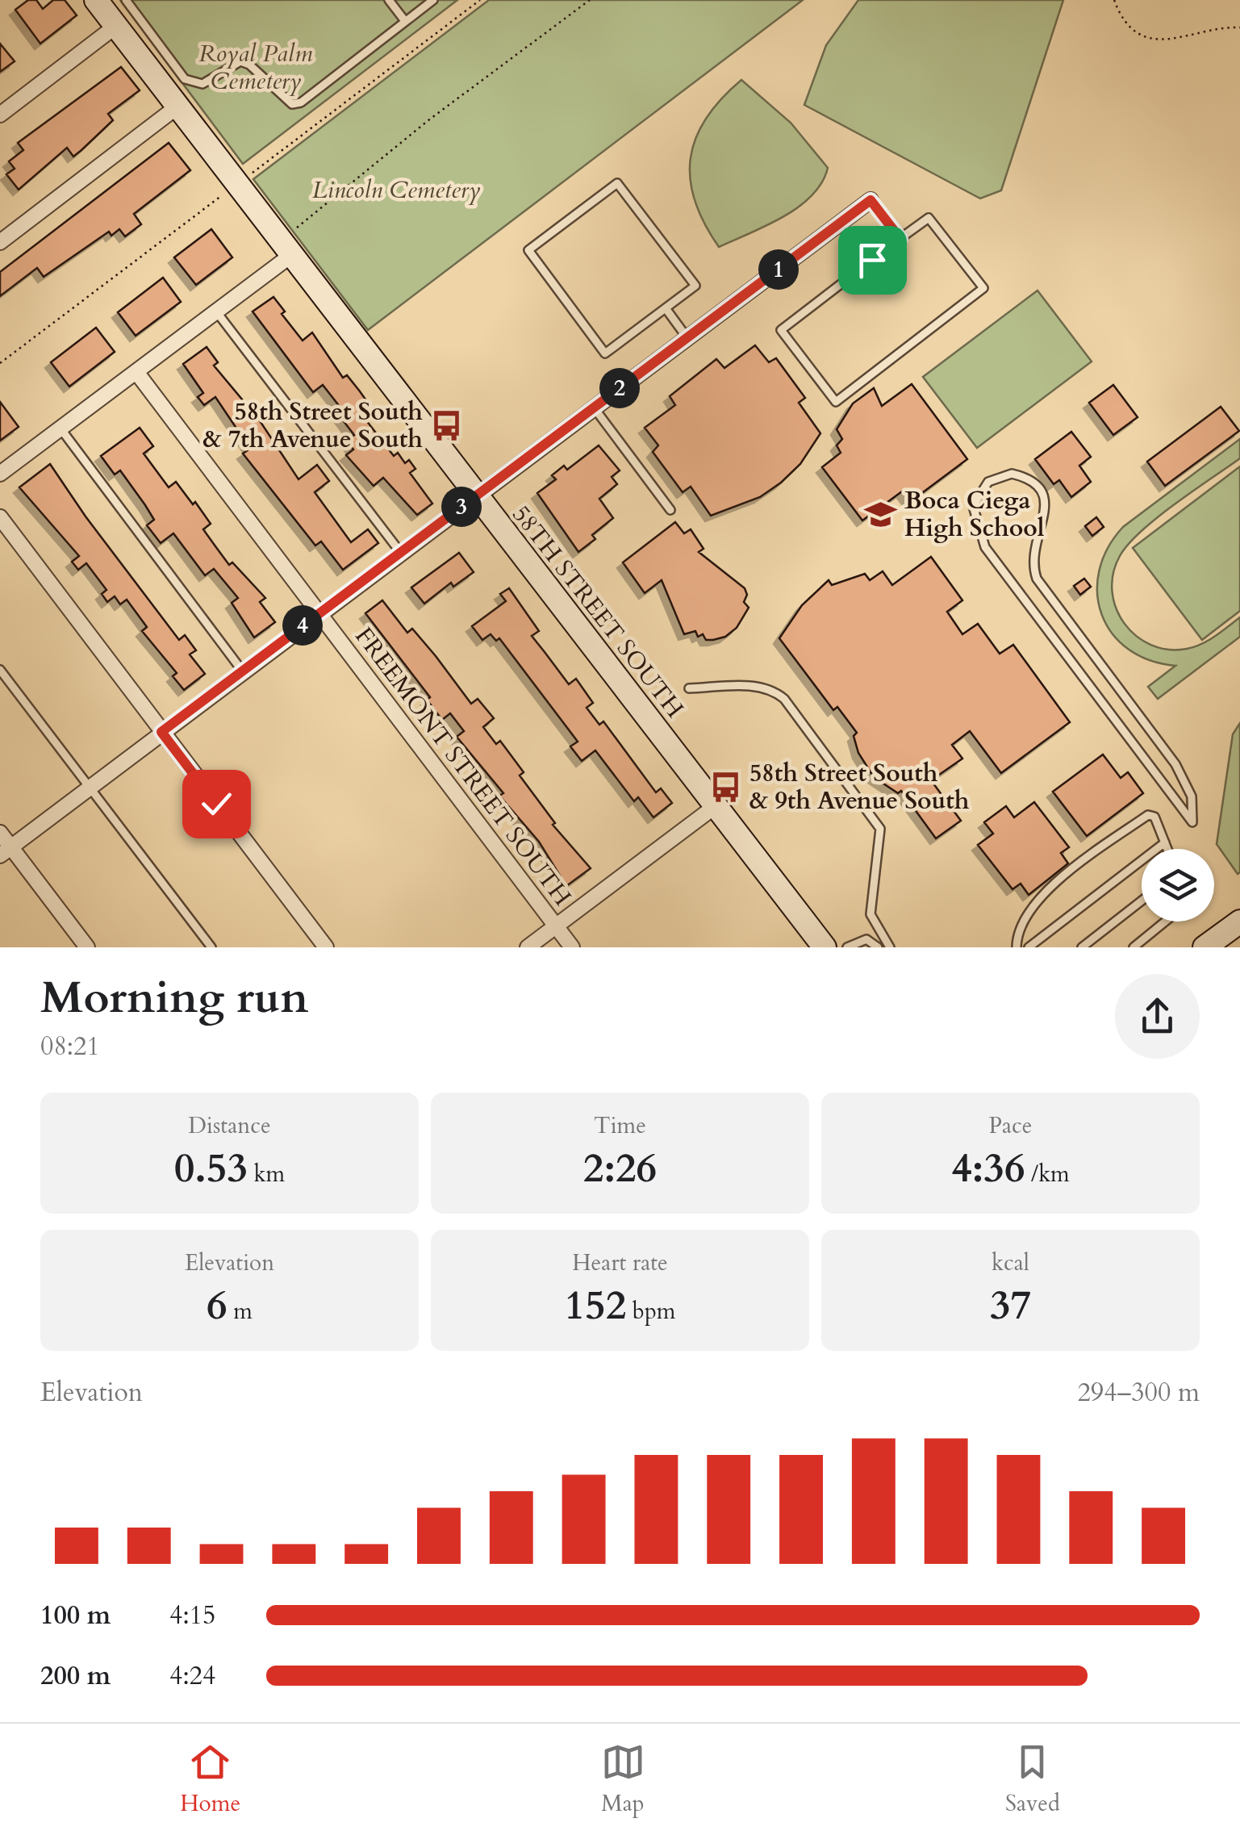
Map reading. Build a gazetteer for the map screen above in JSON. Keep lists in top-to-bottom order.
{
  "streets": {
    "street": ["58TH STREET SOUTH", "FREEMONT STREET SOUTH"]
  },
  "parks": ["Royal Palm Cemetery", "Lincoln Cemetery"],
  "places": {
    "bus stop": ["58th Street South & 7th Avenue South", "58th Street South & 9th Avenue South"],
    "school or university": ["Boca Ciega High School"]
  },
  "page": {
    "pins": [
      "1",
      "2",
      "3",
      "4"
    ],
    "heading": ["Morning run", "08:21"],
    "stats": [
      ["Distance", "0.53 km"],
      ["Time", "2:26"],
      ["Pace", "4:36 /km"],
      ["Elevation", "6 m"],
      ["Heart rate", "152 bpm"],
      ["kcal", "37"]
    ],
    "chart": ["Elevation", "294–300 m"],
    "list": [
      {
        "name": "100 m",
        "note": "4:15"
      },
      {
        "name": "200 m",
        "note": "4:24"
      }
    ],
    "tabs": ["Home", "Map", "Saved"]
  }
}
